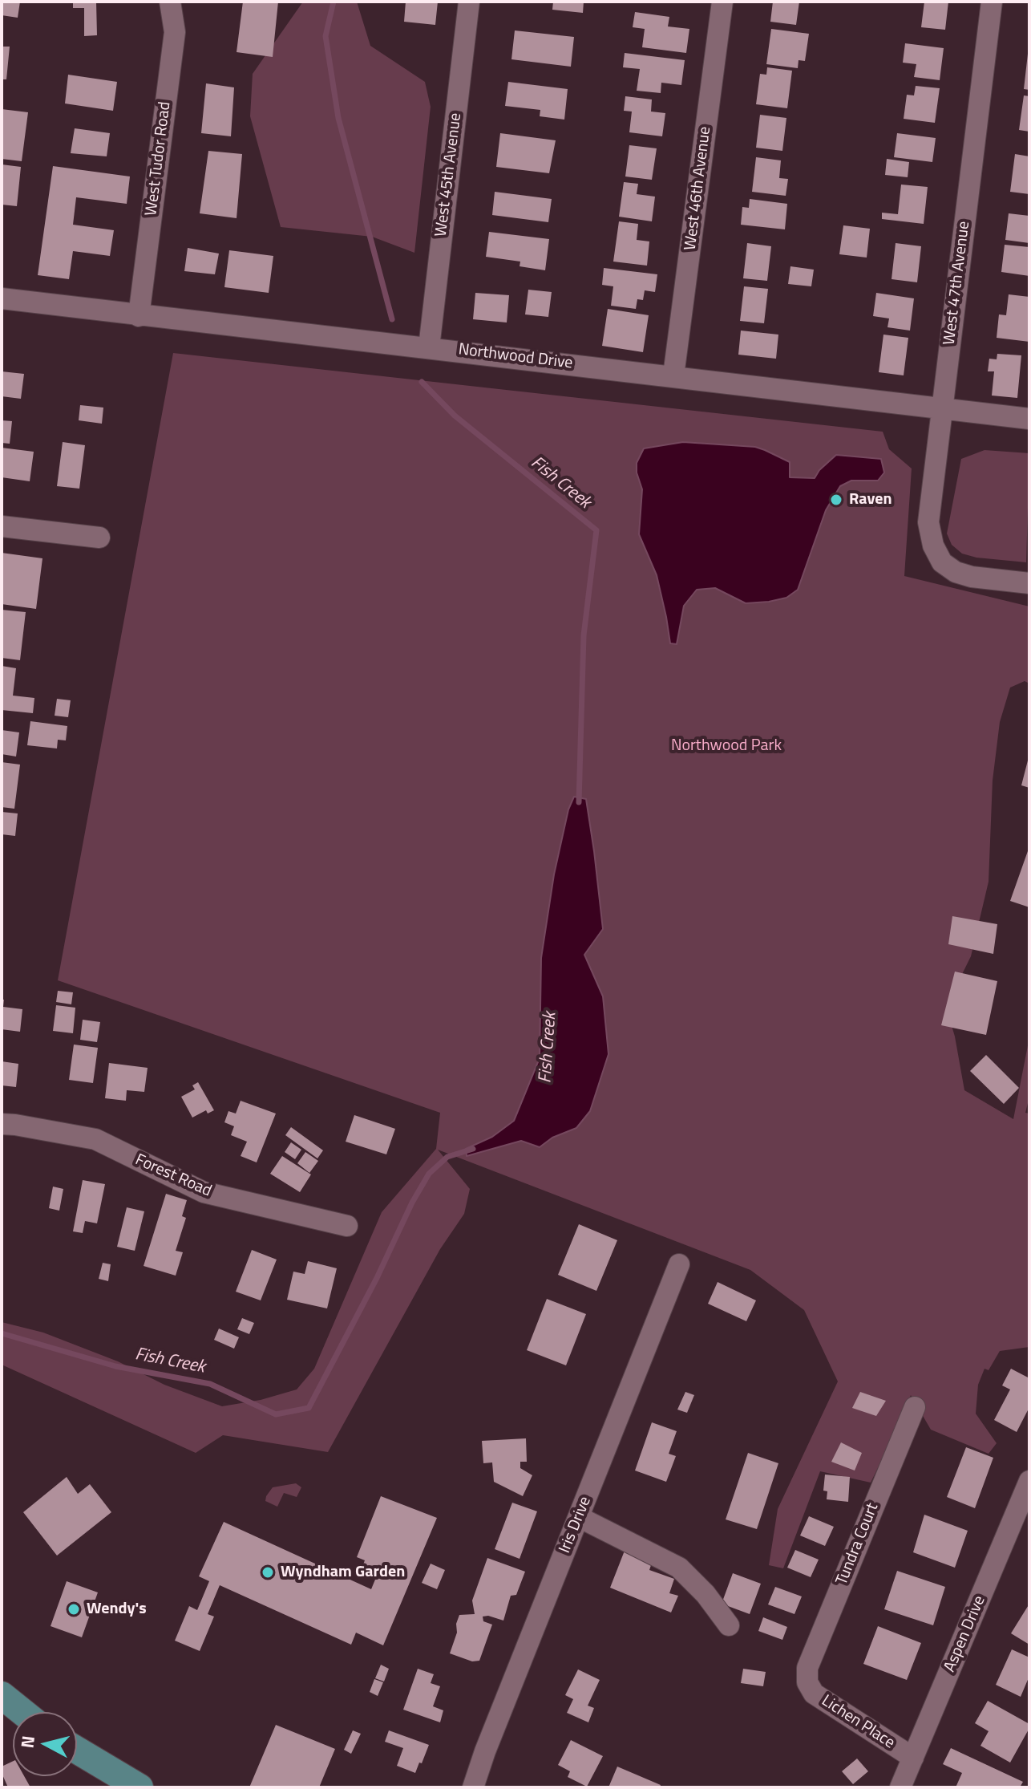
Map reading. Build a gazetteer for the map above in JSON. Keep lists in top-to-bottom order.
{
  "streets": {
    "street": [
      "West Tudor Road",
      "West 45th Avenue",
      "West 46th Avenue",
      "West 47th Avenue",
      "Northwood Drive",
      "Forest Road",
      "Iris Drive",
      "Tundra Court",
      "Aspen Drive",
      "Lichen Place"
    ]
  },
  "crossings": [
    ["West Tudor Road", "Northwood Drive"],
    ["West 45th Avenue", "Northwood Drive"],
    ["West 46th Avenue", "Northwood Drive"],
    ["West 47th Avenue", "Northwood Drive"],
    ["Tundra Court", "Lichen Place"],
    ["Aspen Drive", "Lichen Place"]
  ],
  "water": ["Fish Creek"],
  "parks": ["Northwood Park"],
  "places": ["Raven", "Wyndham Garden", "Wendy's"],
  "north": "left"
}
